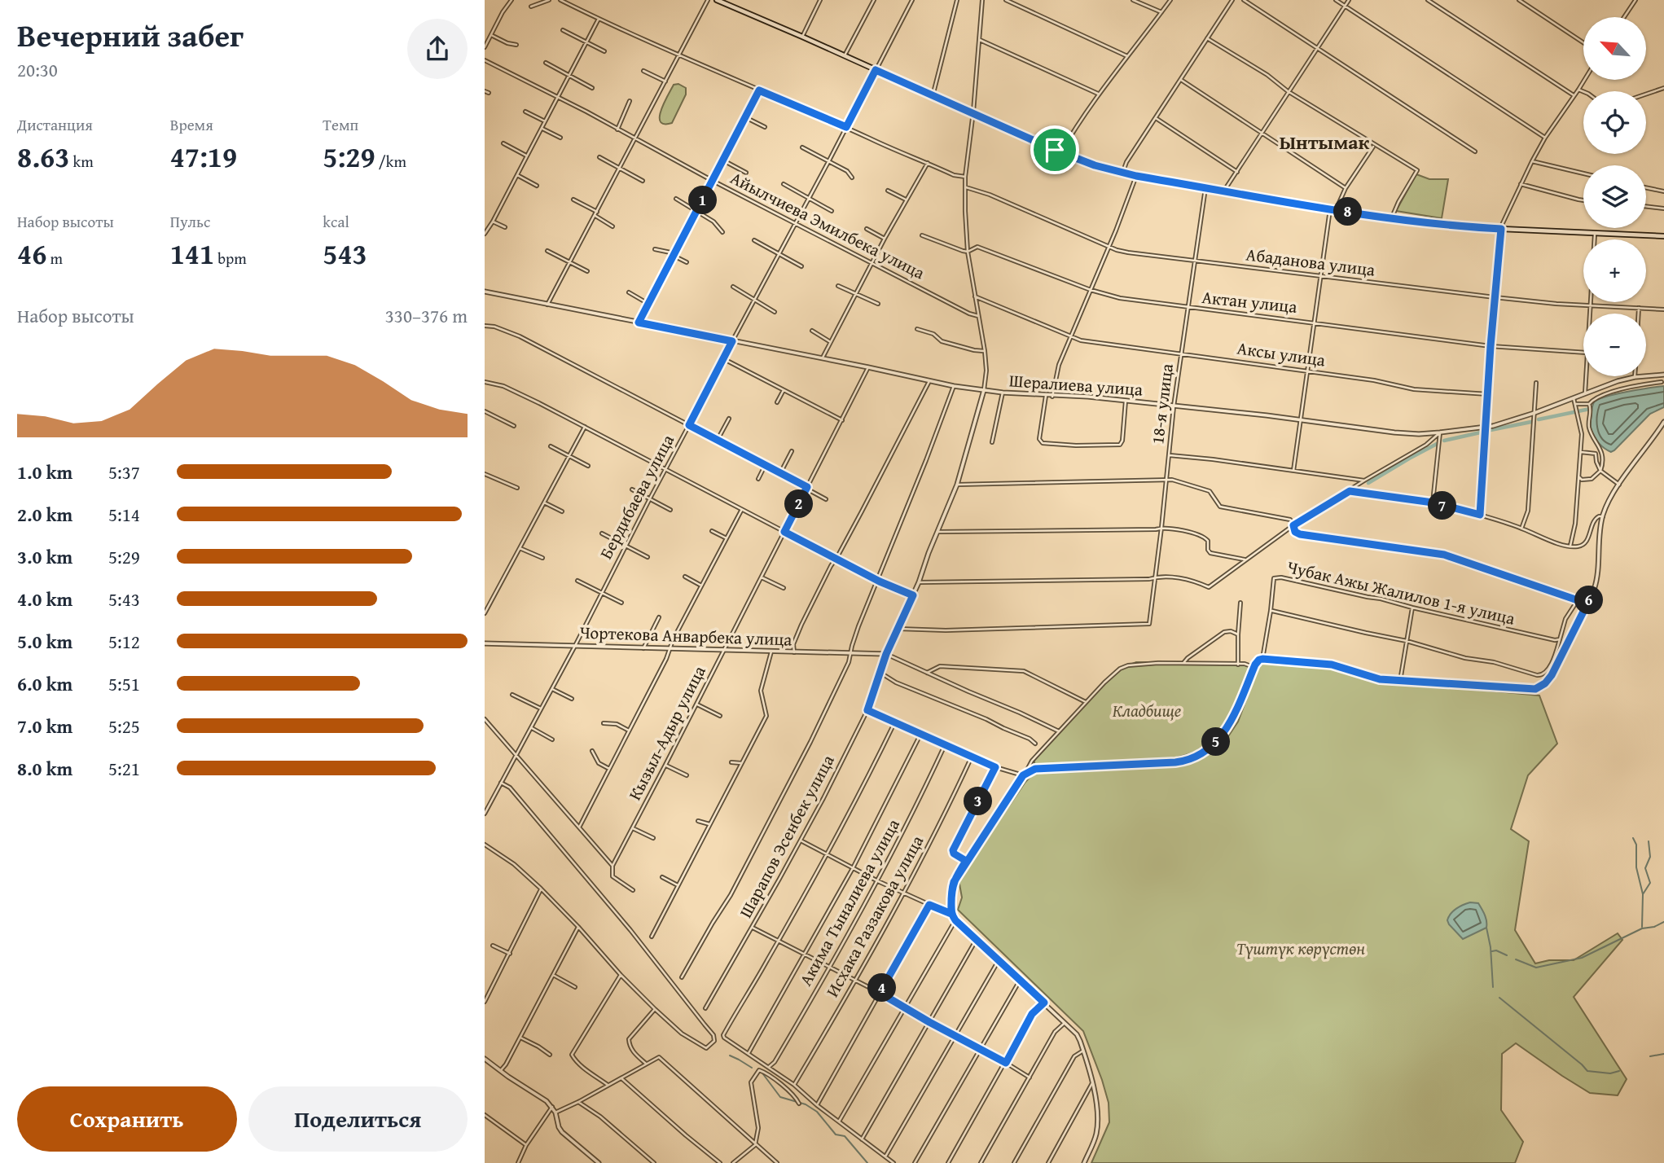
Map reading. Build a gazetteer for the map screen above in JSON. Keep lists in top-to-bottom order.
{
  "streets": {
    "street": [
      "Айылчиева Эмилбека улица",
      "Абаданова улица",
      "Актан улица",
      "Аксы улица",
      "Шералиева улица",
      "18-я улица",
      "Бердибаева улица",
      "Чубак Ажы Жалилов 1-я улица",
      "Чортекова Анварбека улица",
      "Кызыл-Адыр улица",
      "Шарапов Эсенбек улица",
      "Акима Тыналиева улица",
      "Исхака Раззакова улица"
    ]
  },
  "crossings": [
    ["Айылчиева Эмилбека улица", "Бердибаева улица"],
    ["Абаданова улица", "18-я улица"],
    ["Актан улица", "18-я улица"],
    ["Аксы улица", "18-я улица"],
    ["Шералиева улица", "18-я улица"],
    ["Шералиева улица", "Бердибаева улица"],
    ["Шералиева улица", "Кызыл-Адыр улица"],
    ["Бердибаева улица", "Чортекова Анварбека улица"],
    ["Чортекова Анварбека улица", "Кызыл-Адыр улица"],
    ["Чортекова Анварбека улица", "Шарапов Эсенбек улица"]
  ],
  "districts": ["Ынтымак"],
  "parks": ["Кладбище", "Түштүк көрүстөн"],
  "north": "top left",
  "page": {
    "heading": ["Вечерний забег", "20:30"],
    "map_buttons": ["+", "−"],
    "stats": [
      ["Дистанция", "8.63 km"],
      ["Время", "47:19"],
      ["Темп", "5:29 /km"],
      ["Набор высоты", "46 m"],
      ["Пульс", "141 bpm"],
      ["kcal", "543"]
    ],
    "pins": [
      "1",
      "8",
      "2",
      "7",
      "6",
      "5",
      "3",
      "4"
    ],
    "chart": ["Набор высоты", "330–376 m"],
    "list": [
      {
        "name": "1.0 km",
        "note": "5:37"
      },
      {
        "name": "2.0 km",
        "note": "5:14"
      },
      {
        "name": "3.0 km",
        "note": "5:29"
      },
      {
        "name": "4.0 km",
        "note": "5:43"
      },
      {
        "name": "5.0 km",
        "note": "5:12"
      },
      {
        "name": "6.0 km",
        "note": "5:51"
      },
      {
        "name": "7.0 km",
        "note": "5:25"
      },
      {
        "name": "8.0 km",
        "note": "5:21"
      }
    ],
    "buttons": ["Сохранить", "Поделиться"]
  }
}
